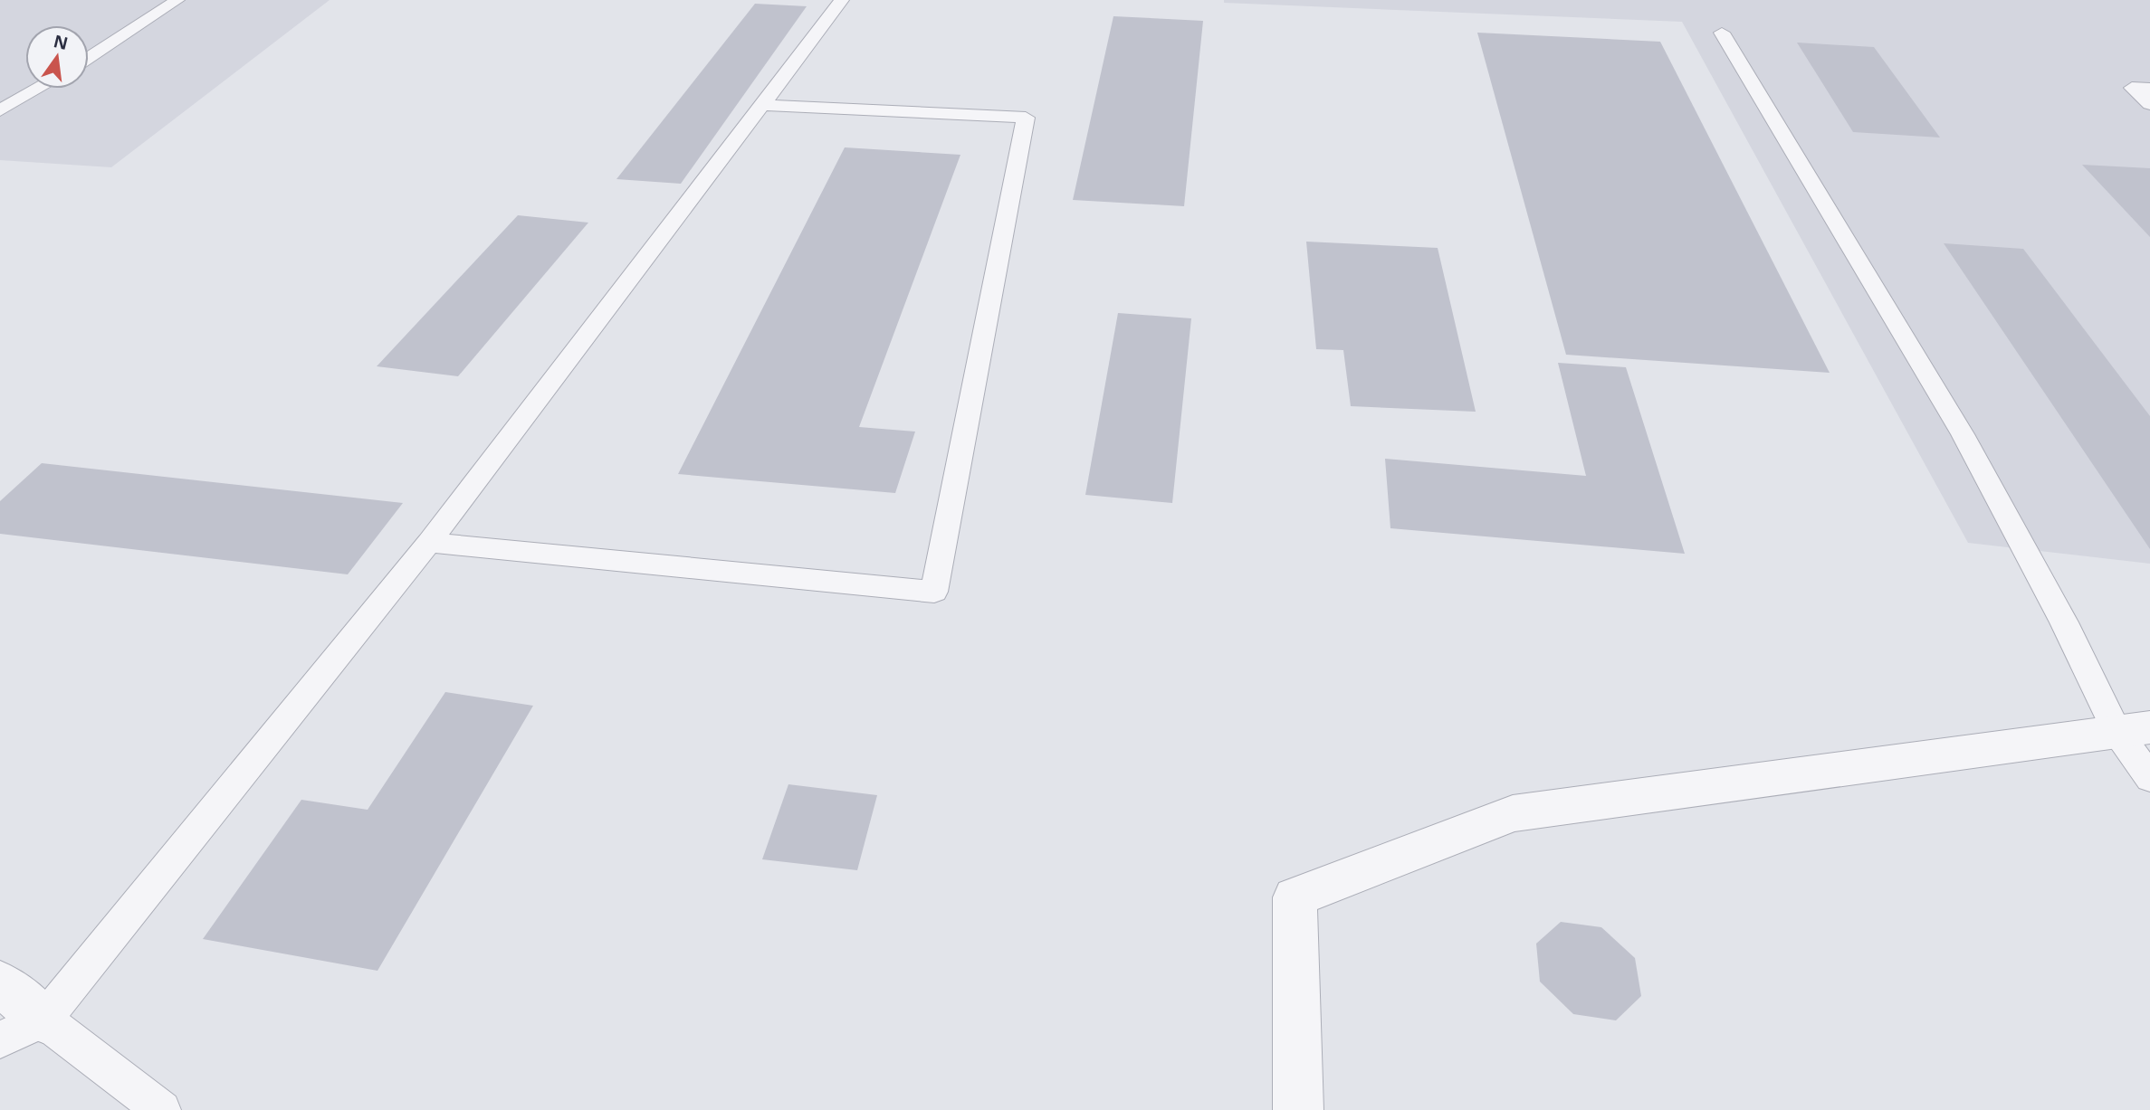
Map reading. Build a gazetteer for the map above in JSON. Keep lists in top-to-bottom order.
{
  "north": "top"
}
